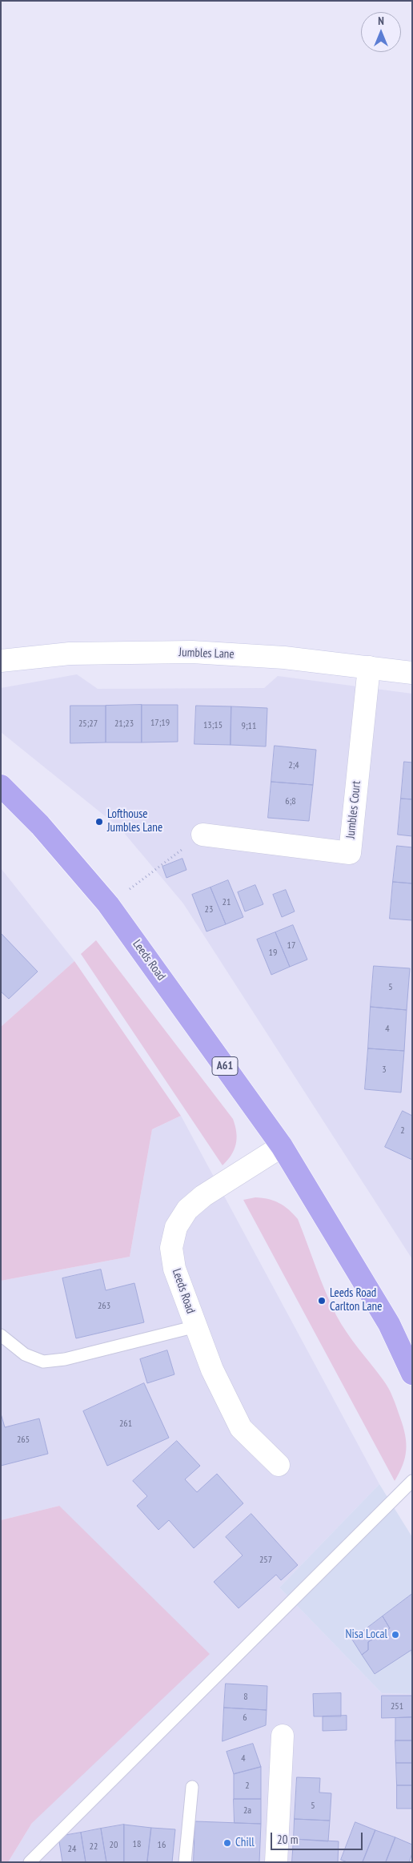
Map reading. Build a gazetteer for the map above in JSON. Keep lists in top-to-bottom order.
{
  "streets": {
    "main road": ["Leeds Road", "A61"],
    "street": ["Jumbles Lane", "Jumbles Court"]
  },
  "crossings": [
    ["Jumbles Lane", "Jumbles Court"]
  ],
  "places": [
    "Lofthouse Jumbles Lane",
    "Leeds Road Carlton Lane",
    "Nisa Local",
    "Chill"
  ],
  "house_numbers": [
    "17;19",
    "25;27",
    "21;23",
    "13;15",
    "9;11",
    "2;4",
    "6;8",
    "21",
    "23",
    "17",
    "19",
    "5",
    "4",
    "3",
    "2",
    "263",
    "261",
    "265",
    "257",
    "8",
    "251",
    "6",
    "4",
    "2",
    "5",
    "2a",
    "18",
    "20",
    "16",
    "22",
    "24"
  ],
  "scale_bar": "20 m",
  "north": "top"
}
